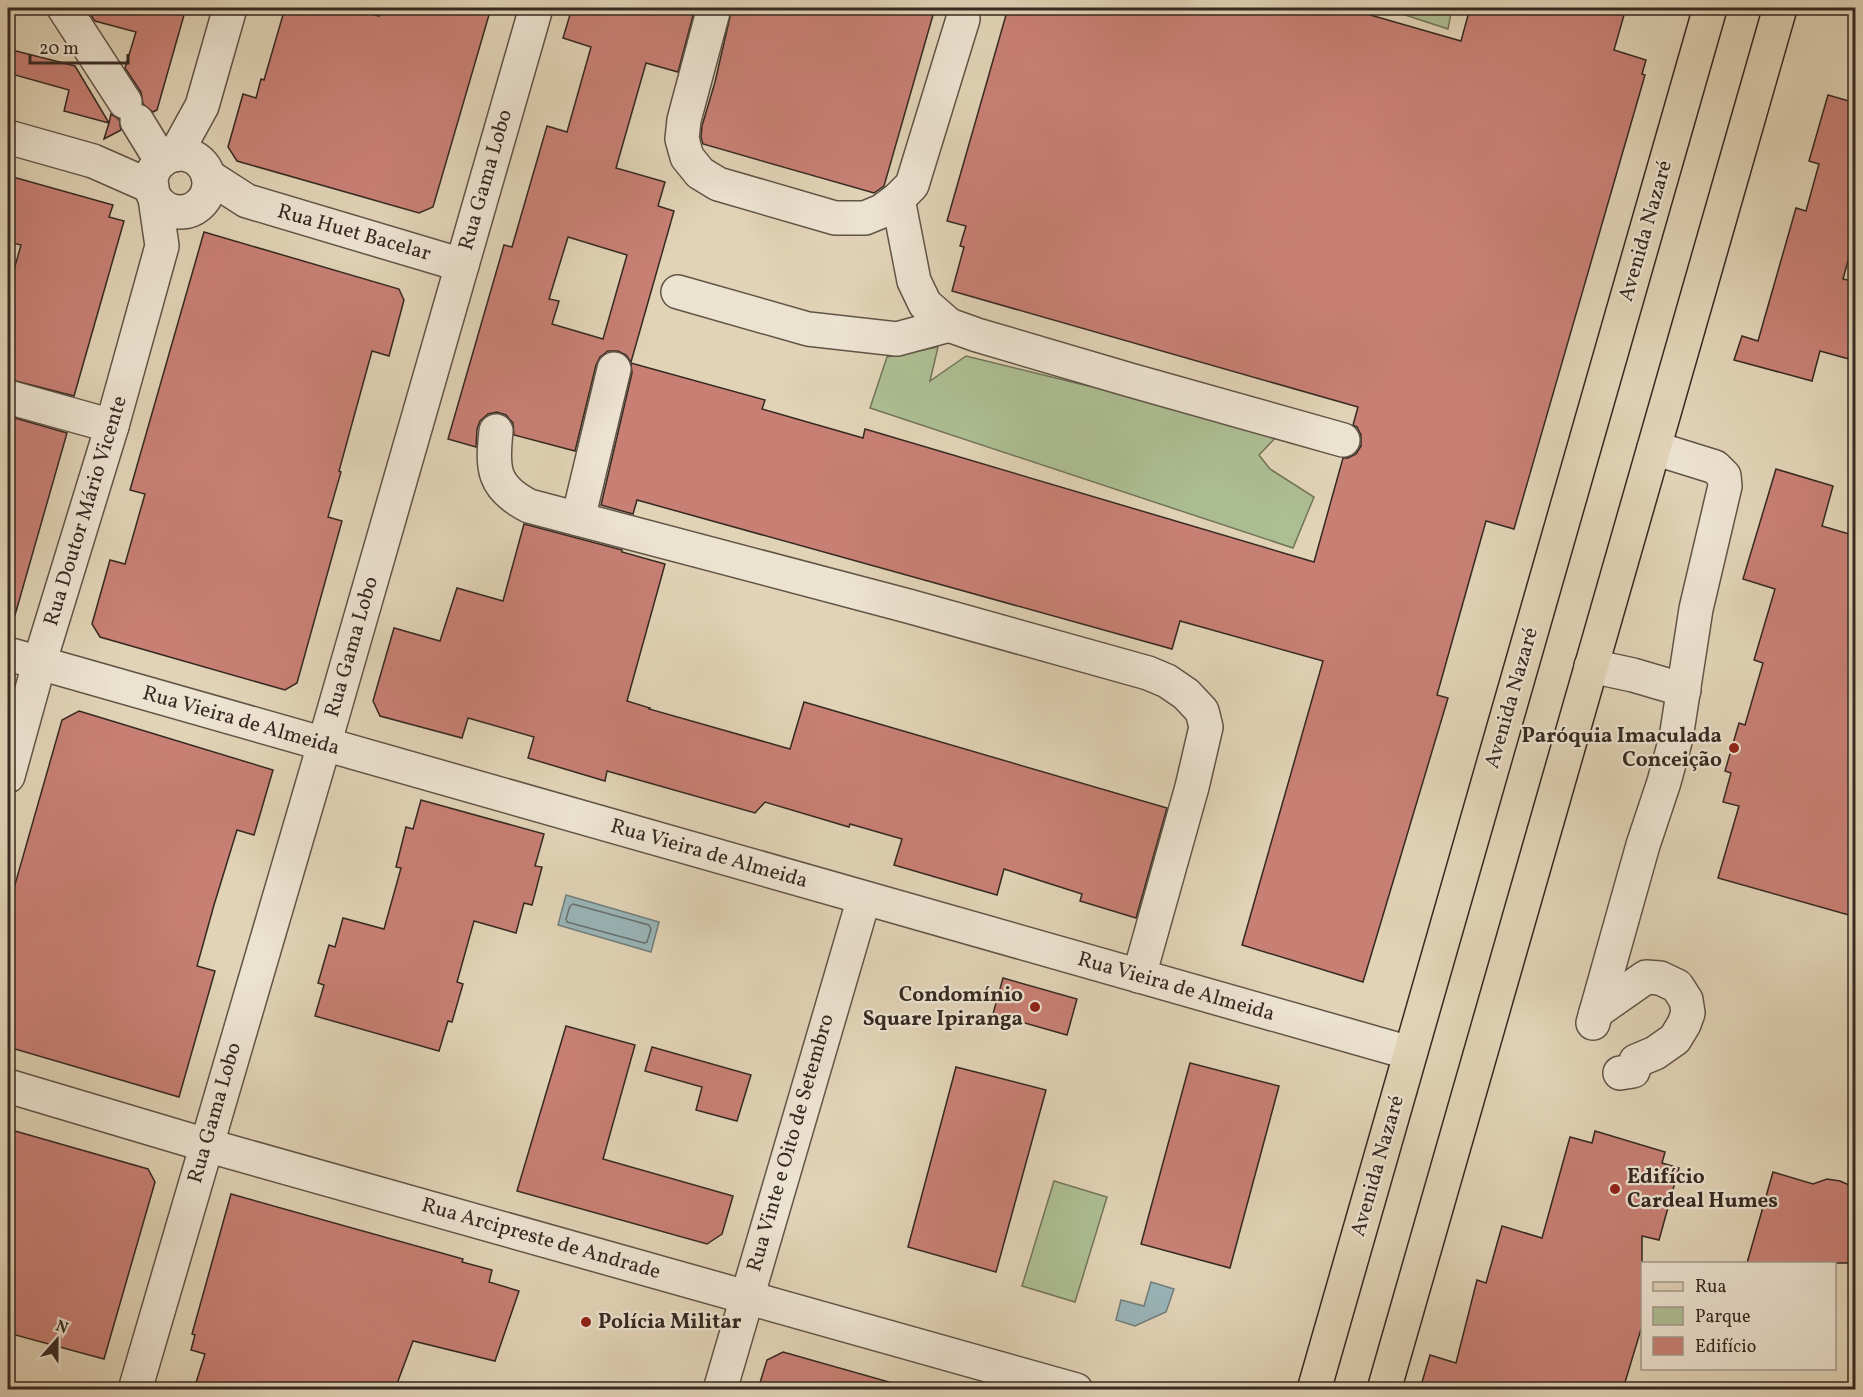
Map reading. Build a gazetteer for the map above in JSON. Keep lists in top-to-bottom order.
{
  "streets": {
    "main road": ["Avenida Nazaré"],
    "street": [
      "Rua Gama Lobo",
      "Rua Huet Bacelar",
      "Rua Doutor Mário Vicente",
      "Rua Vieira de Almeida",
      "Rua Vinte e Oito de Setembro",
      "Rua Arcipreste de Andrade"
    ]
  },
  "crossings": [
    ["Rua Gama Lobo", "Rua Huet Bacelar"],
    ["Rua Gama Lobo", "Rua Vieira de Almeida"],
    ["Rua Gama Lobo", "Rua Arcipreste de Andrade"],
    ["Avenida Nazaré", "Rua Vieira de Almeida"],
    ["Rua Huet Bacelar", "Rua Doutor Mário Vicente"],
    ["Rua Doutor Mário Vicente", "Rua Vieira de Almeida"],
    ["Rua Vieira de Almeida", "Rua Vinte e Oito de Setembro"],
    ["Rua Vinte e Oito de Setembro", "Rua Arcipreste de Andrade"]
  ],
  "places": [
    "Paróquia Imaculada Conceição",
    "Condomínio Square Ipiranga",
    "Edifício Cardeal Humes",
    "Polícia Militar"
  ],
  "legend": ["Rua", "Parque", "Edifício"],
  "scale_bar": "20 m",
  "north": "top"
}
